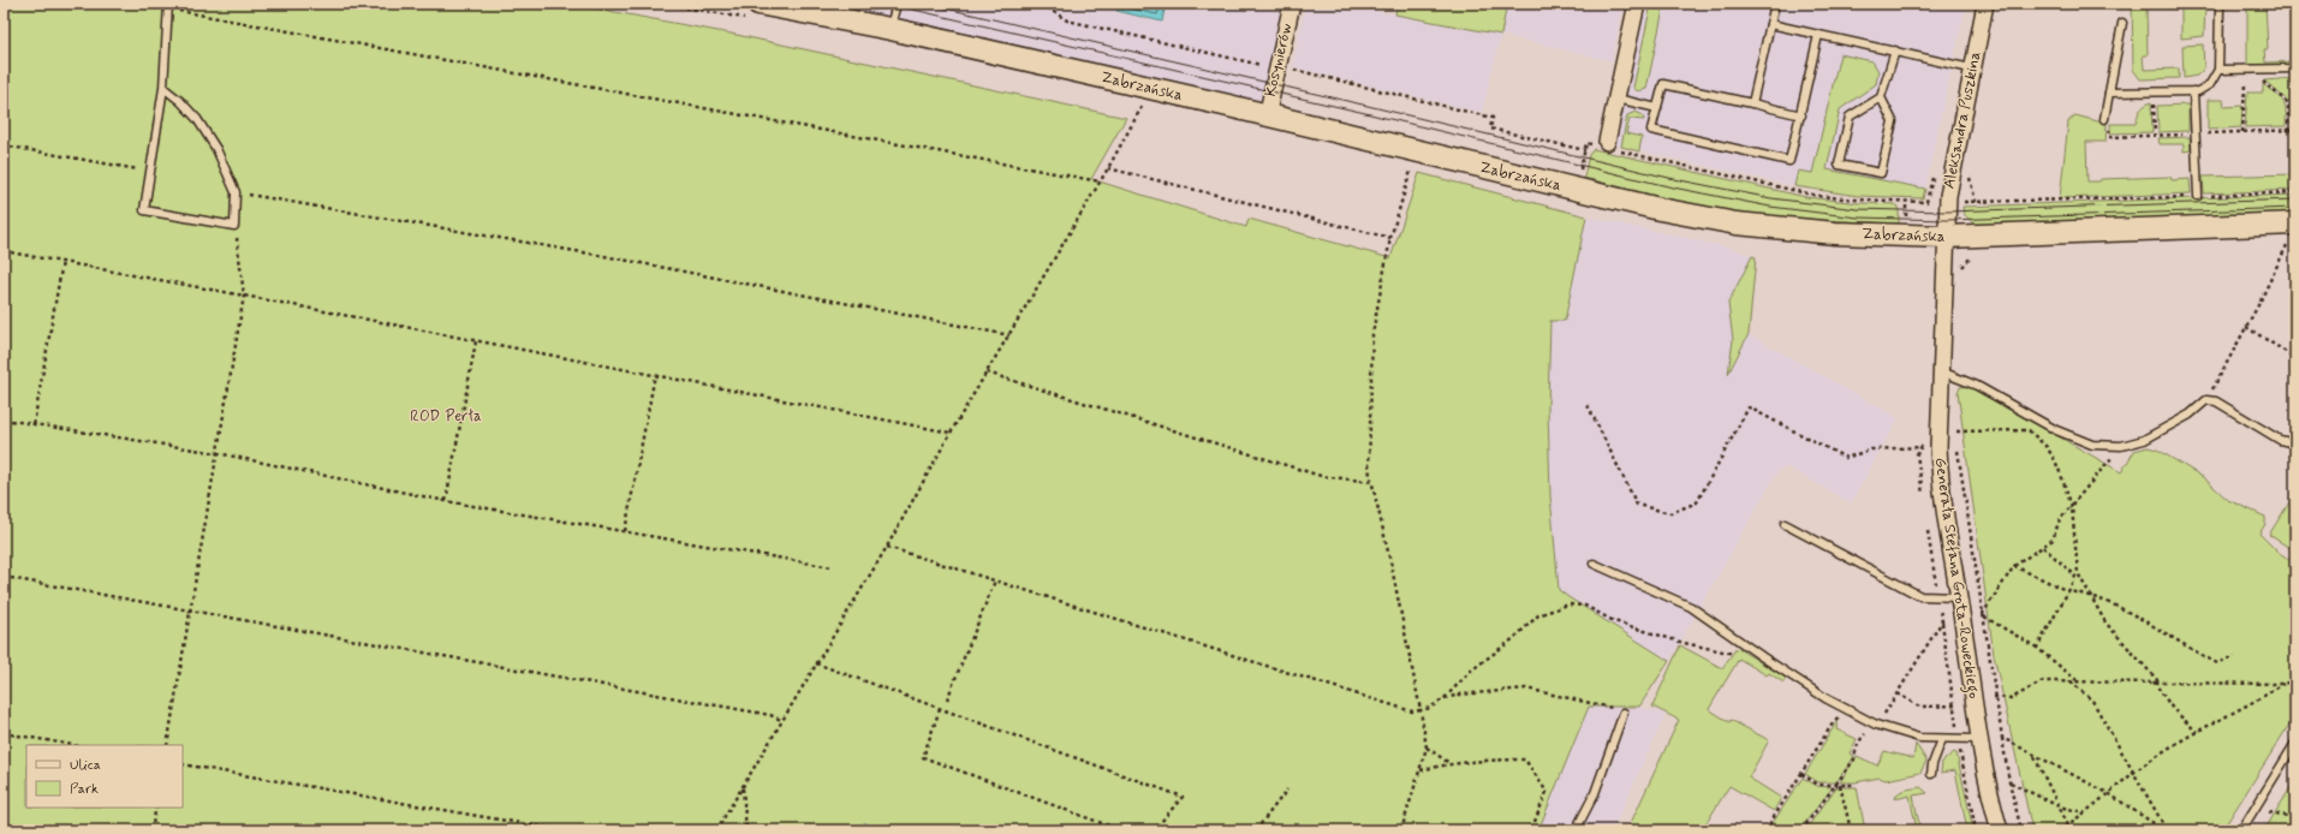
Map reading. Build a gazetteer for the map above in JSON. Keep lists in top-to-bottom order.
{
  "streets": {
    "street": [
      "Kosynierów",
      "Zabrzańska",
      "Aleksandra Puszkina",
      "Generała Stefana Grota-Roweckiego"
    ]
  },
  "crossings": [
    ["Kosynierów", "Zabrzańska"],
    ["Zabrzańska", "Aleksandra Puszkina"],
    ["Zabrzańska", "Generała Stefana Grota-Roweckiego"],
    ["Aleksandra Puszkina", "Generała Stefana Grota-Roweckiego"]
  ],
  "parks": ["ROD Perła"],
  "legend": ["Ulica", "Park"]
}
